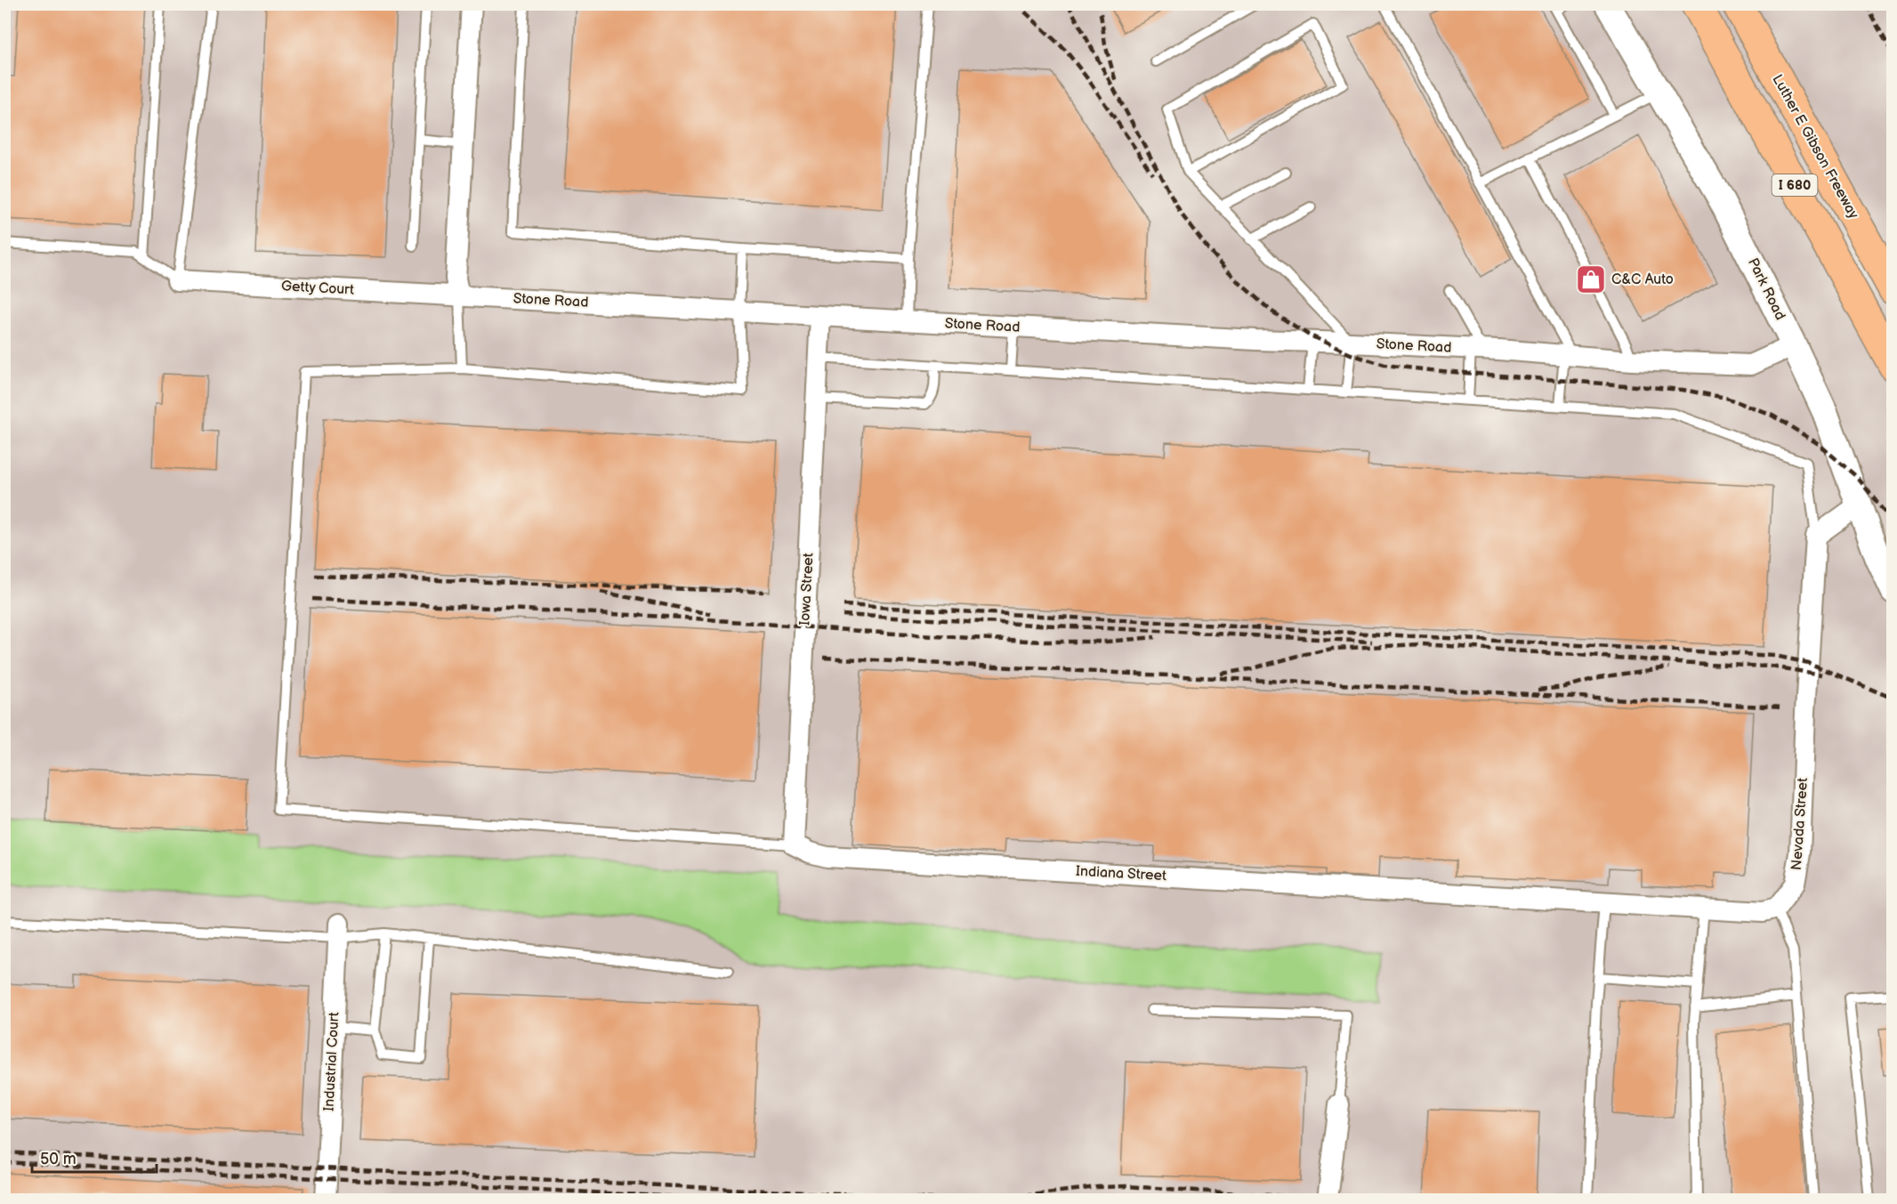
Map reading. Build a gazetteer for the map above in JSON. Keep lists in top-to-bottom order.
{
  "streets": {
    "highway": ["Luther E Gibson Freeway", "I 680"],
    "street": [
      "Getty Court",
      "Park Road",
      "Stone Road",
      "Iowa Street",
      "Nevada Street",
      "Indiana Street",
      "Industrial Court"
    ]
  },
  "crossings": [
    ["Getty Court", "Stone Road"],
    ["Park Road", "Stone Road"],
    ["Stone Road", "Iowa Street"],
    ["Iowa Street", "Indiana Street"]
  ],
  "places": {
    "shop": ["C&C Auto"]
  },
  "scale_bar": "50 m"
}
